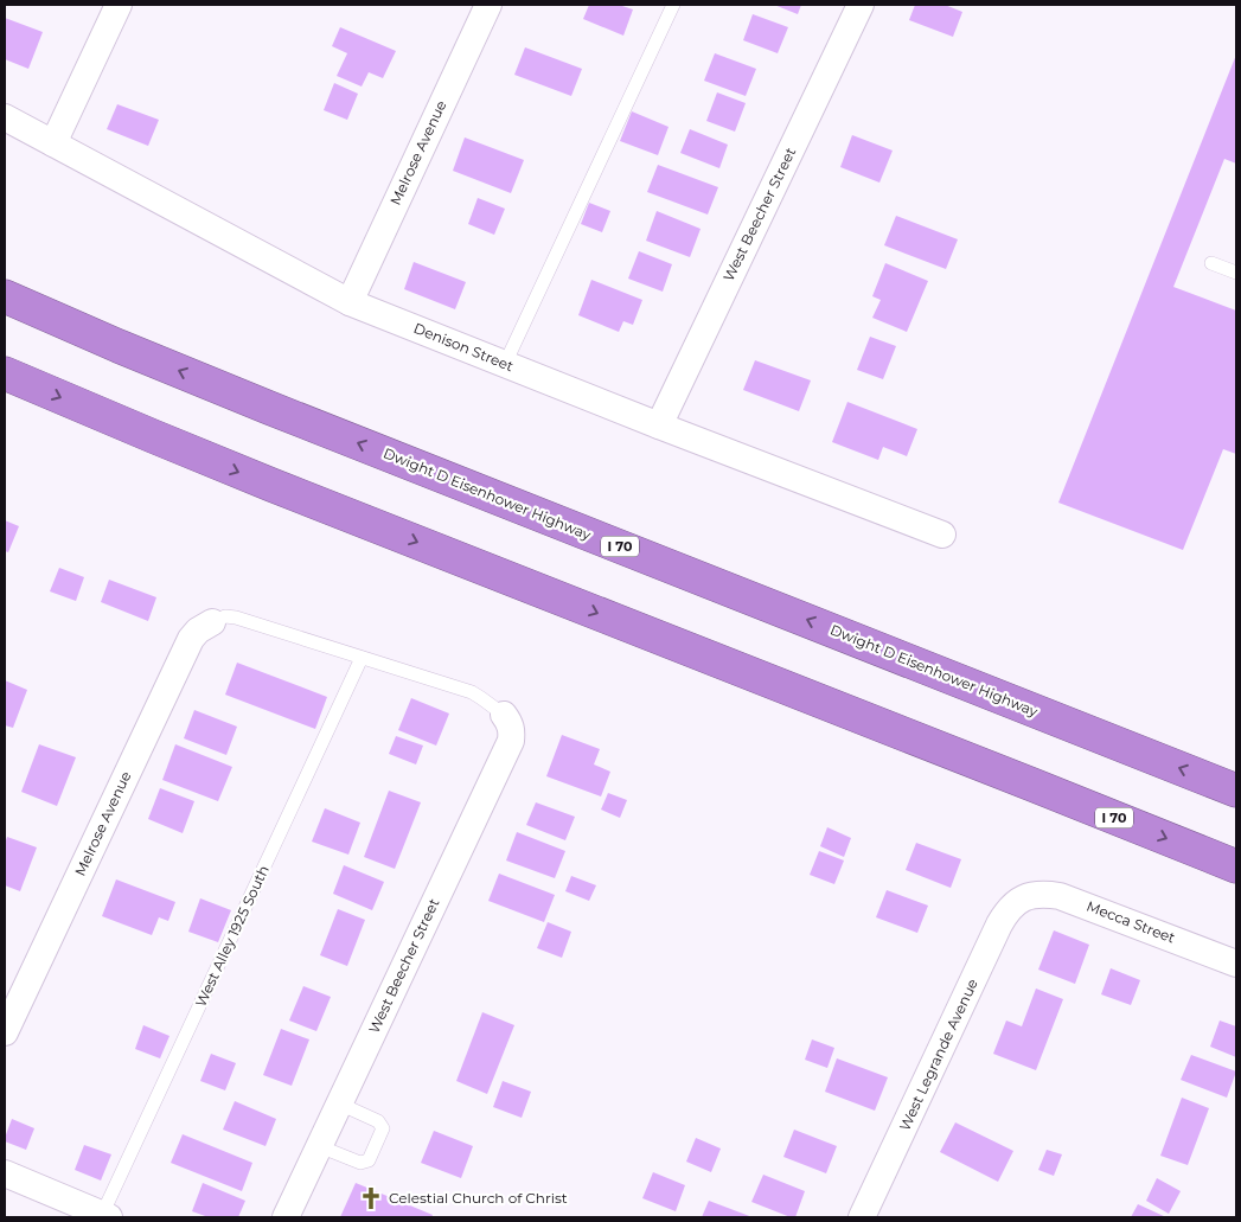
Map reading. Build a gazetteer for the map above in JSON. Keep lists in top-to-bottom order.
{
  "streets": {
    "highway": ["Dwight D Eisenhower Highway", "I 70"],
    "street": [
      "Melrose Avenue",
      "West Beecher Street",
      "Denison Street",
      "Mecca Street",
      "West Legrande Avenue"
    ],
    "lane": ["West Alley 1925 South"]
  },
  "crossings": [
    ["Melrose Avenue", "Denison Street"],
    ["West Beecher Street", "Denison Street"],
    ["Mecca Street", "West Legrande Avenue"]
  ],
  "places": {
    "church": ["Celestial Church of Christ"]
  }
}
